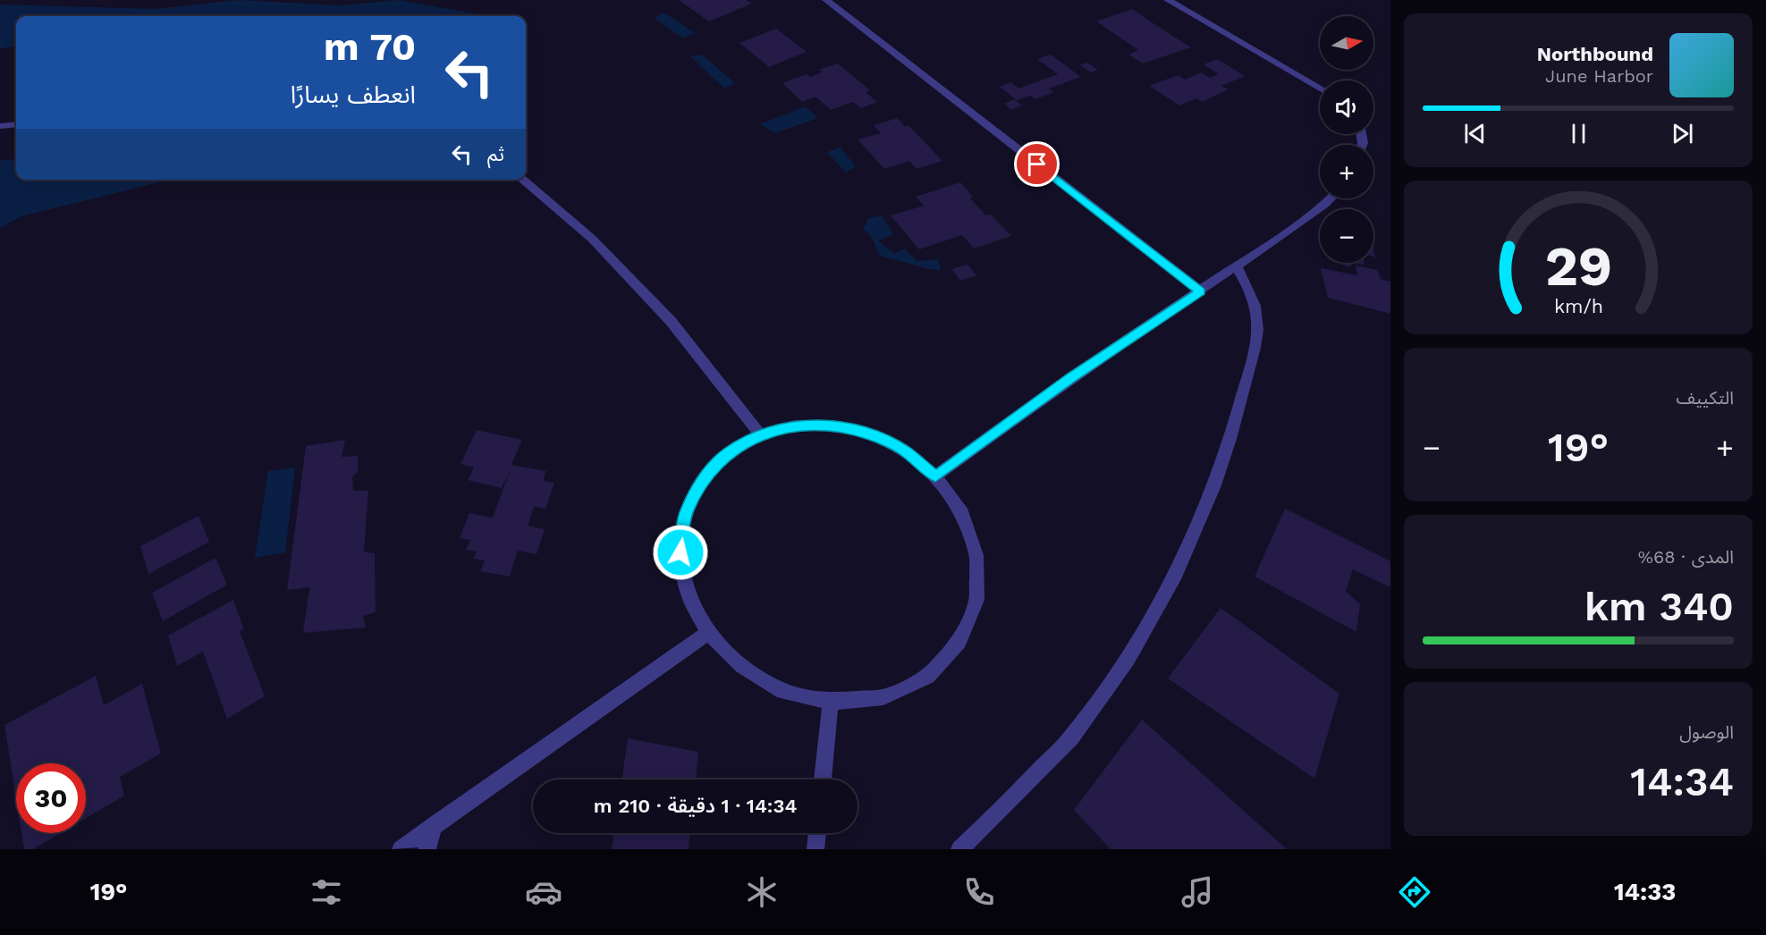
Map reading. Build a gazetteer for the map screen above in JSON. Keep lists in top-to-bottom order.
{
  "north": "right",
  "page": {
    "map_buttons": ["+", "−"],
    "turn": ["70 m", "انعطف يسارًا"],
    "song": ["Northbound", "June Harbor"],
    "then": "ثم",
    "tile": [
      "التكييف",
      ["المدى · 68%", "340 km"],
      ["الوصول", "14:34"]
    ],
    "heat": ["−", "19°", "+"],
    "limit": "30",
    "trip": "14:34 · 1 دقيقة · 210 m",
    "tabs": ["14:33", "19°"],
    "gauge": ["29", "km/h"]
  }
}
